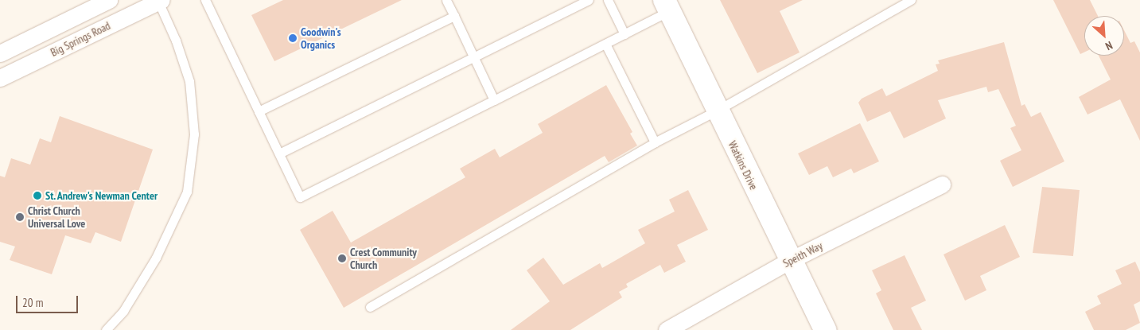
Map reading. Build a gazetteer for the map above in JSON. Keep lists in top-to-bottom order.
{
  "streets": {
    "main road": ["Watkins Drive"],
    "street": ["Big Springs Road", "Speith Way"]
  },
  "crossings": [
    ["Watkins Drive", "Speith Way"]
  ],
  "places": [
    "Goodwin's Organics",
    "St. Andrew's Newman Center",
    "Christ Church Universal Love",
    "Crest Community Church"
  ],
  "scale_bar": "20 m",
  "north": "bottom right"
}
